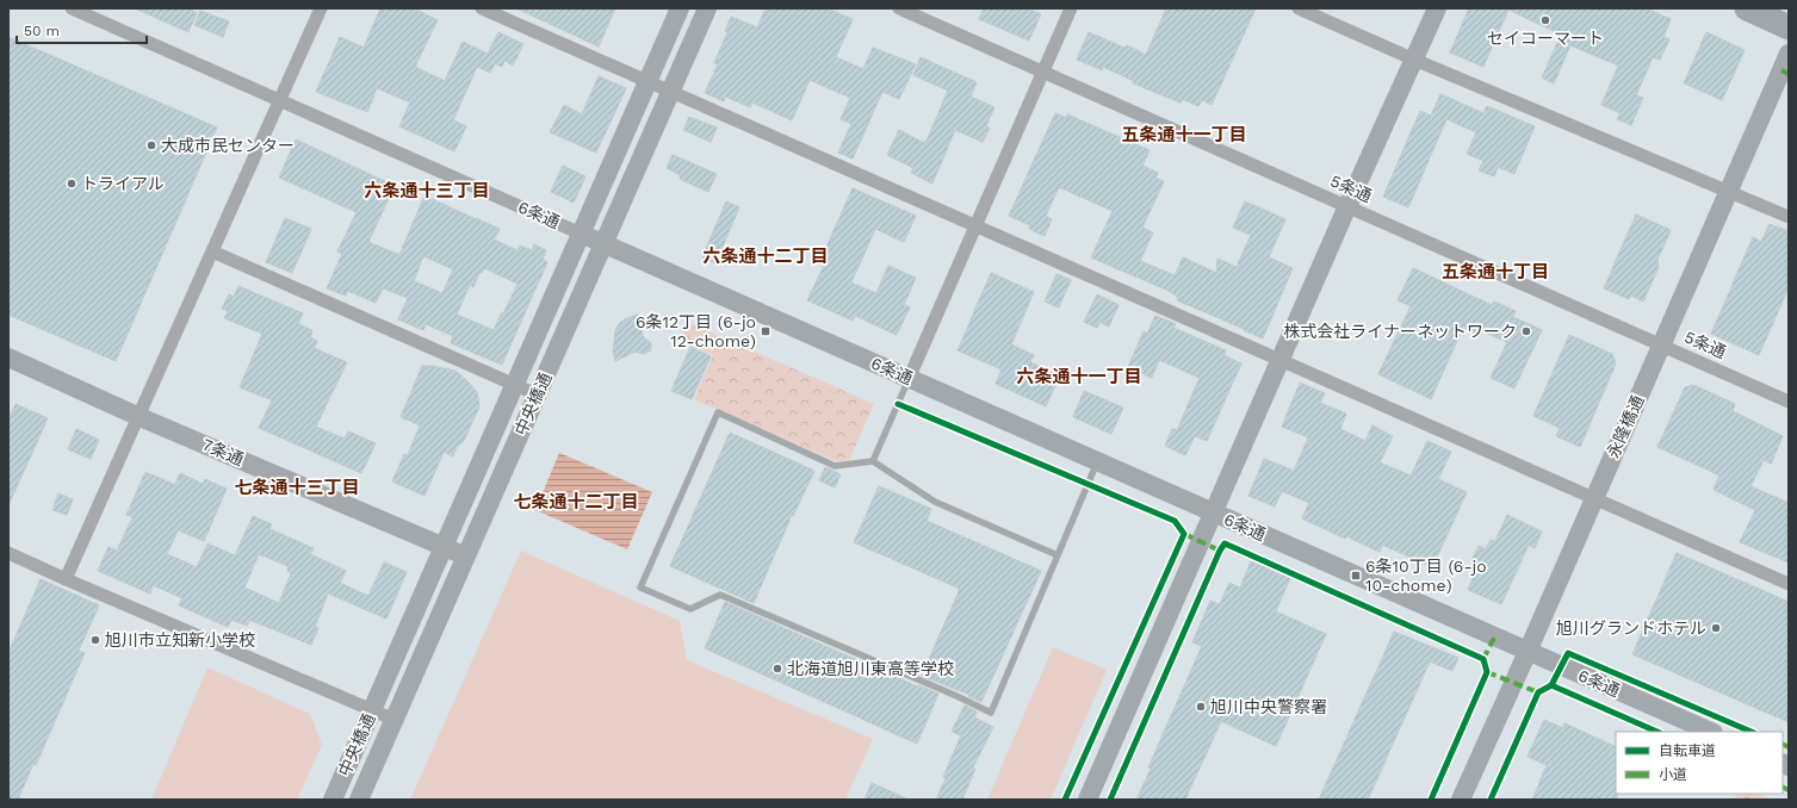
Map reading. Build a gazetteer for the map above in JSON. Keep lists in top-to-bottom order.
{
  "streets": {
    "street": [
      "5条通",
      "6条通",
      "中央橋通",
      "永隆橋通",
      "7条通"
    ]
  },
  "crossings": [
    ["5条通", "永隆橋通"],
    ["6条通", "中央橋通"],
    ["6条通", "永隆橋通"],
    ["中央橋通", "7条通"]
  ],
  "districts": [
    "五条通十一丁目",
    "六条通十三丁目",
    "六条通十二丁目",
    "五条通十丁目",
    "六条通十一丁目",
    "七条通十三丁目",
    "七条通十二丁目"
  ],
  "places": {
    "other": [
      "セイコーマート",
      "大成市民センター",
      "トライアル",
      "株式会社ライナーネットワーク",
      "旭川グランドホテル",
      "旭川市立知新小学校",
      "北海道旭川東高等学校",
      "旭川中央警察署"
    ],
    "transit": ["6条12丁目 (6-jo 12-chome)", "6条10丁目 (6-jo 10-chome)"]
  },
  "legend": ["自転車道", "小道"],
  "scale_bar": "50 m"
}
